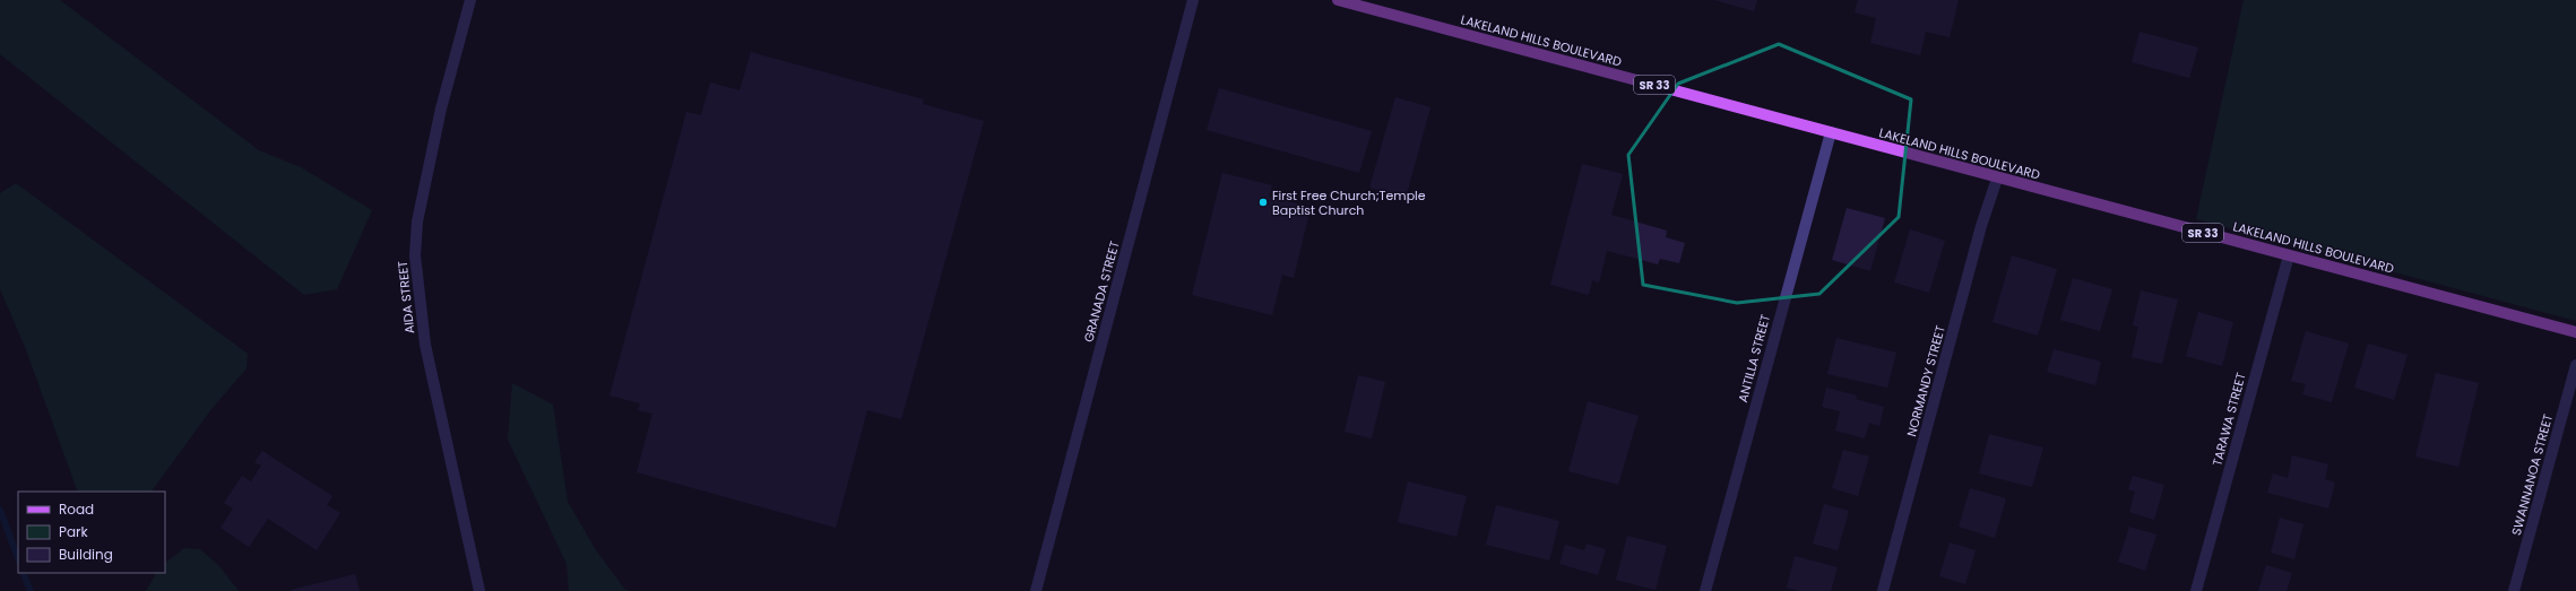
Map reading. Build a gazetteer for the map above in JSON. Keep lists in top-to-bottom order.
{
  "streets": {
    "main road": ["LAKELAND HILLS BOULEVARD", "SR 33"],
    "street": [
      "GRANADA STREET",
      "AIDA STREET",
      "ANTILLA STREET",
      "NORMANDY STREET",
      "TARAWA STREET",
      "SWANNANOA STREET"
    ]
  },
  "crossings": [
    ["LAKELAND HILLS BOULEVARD", "ANTILLA STREET"],
    ["LAKELAND HILLS BOULEVARD", "NORMANDY STREET"],
    ["LAKELAND HILLS BOULEVARD", "TARAWA STREET"]
  ],
  "places": ["First Free Church;Temple Baptist Church"],
  "legend": ["Road", "Park", "Building"]
}
